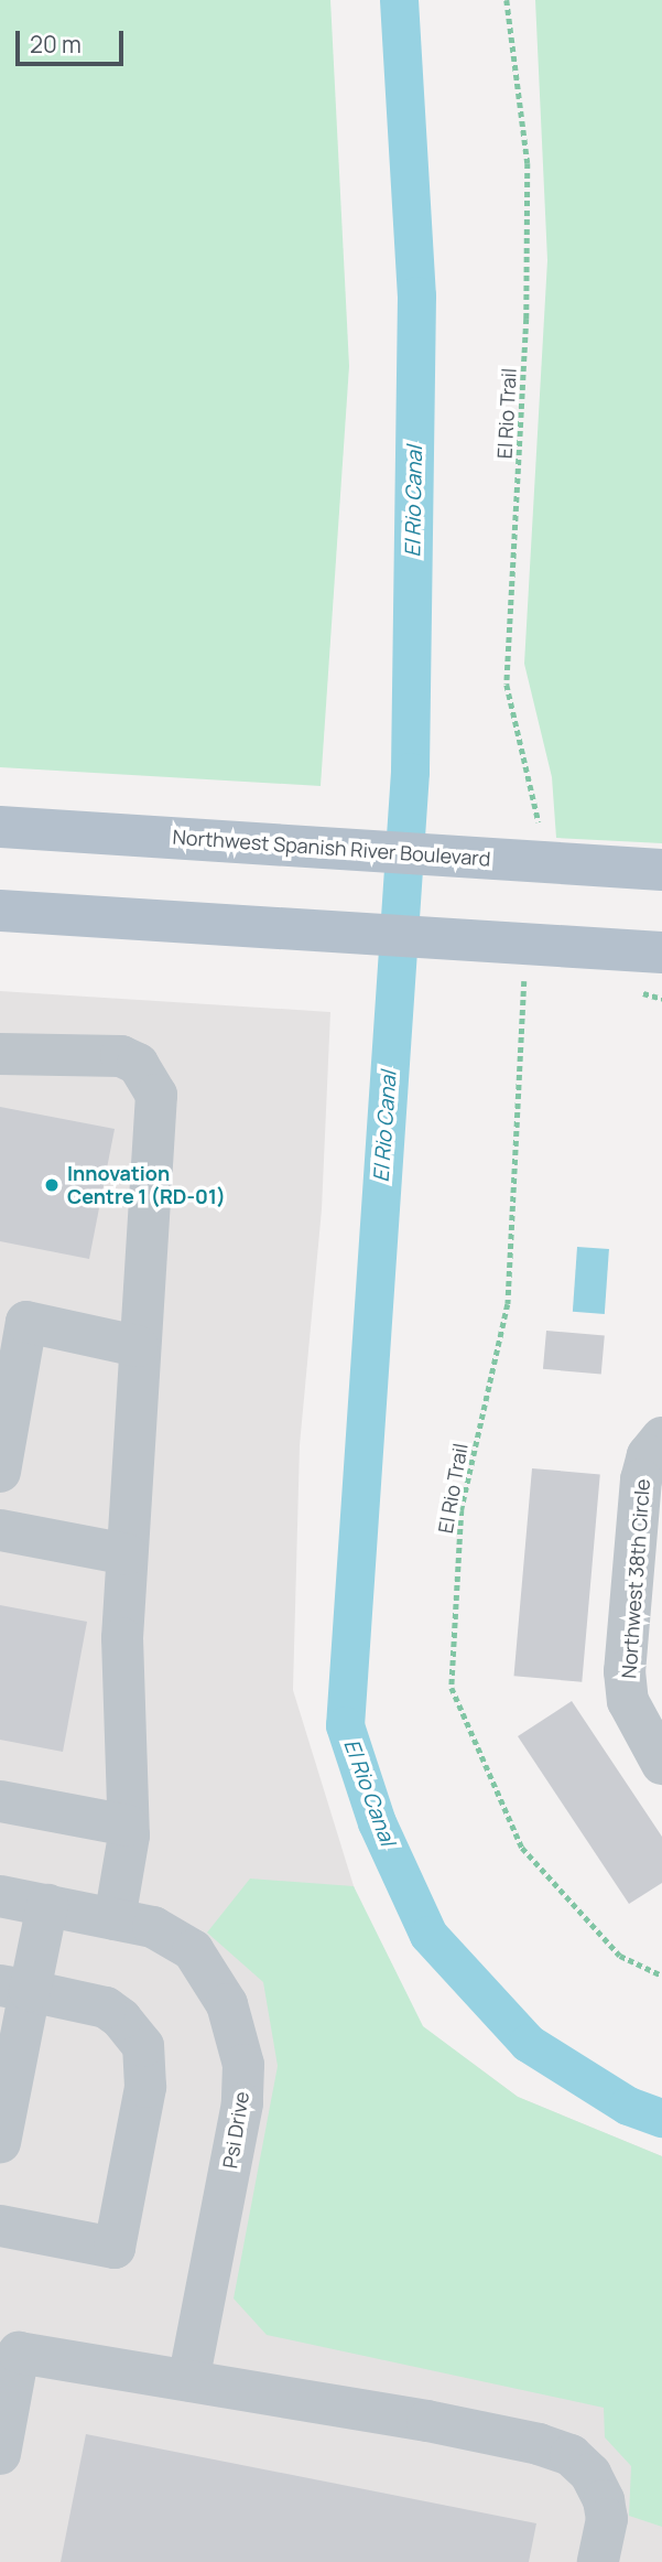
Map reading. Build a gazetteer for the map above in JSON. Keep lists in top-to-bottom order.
{
  "streets": {
    "main road": ["Northwest Spanish River Boulevard"],
    "street": ["Northwest 38th Circle", "Psi Drive"],
    "path": ["El Rio Trail"]
  },
  "water": ["El Rio Canal"],
  "places": ["Innovation Centre 1 (RD-01)"],
  "scale_bar": "20 m"
}
